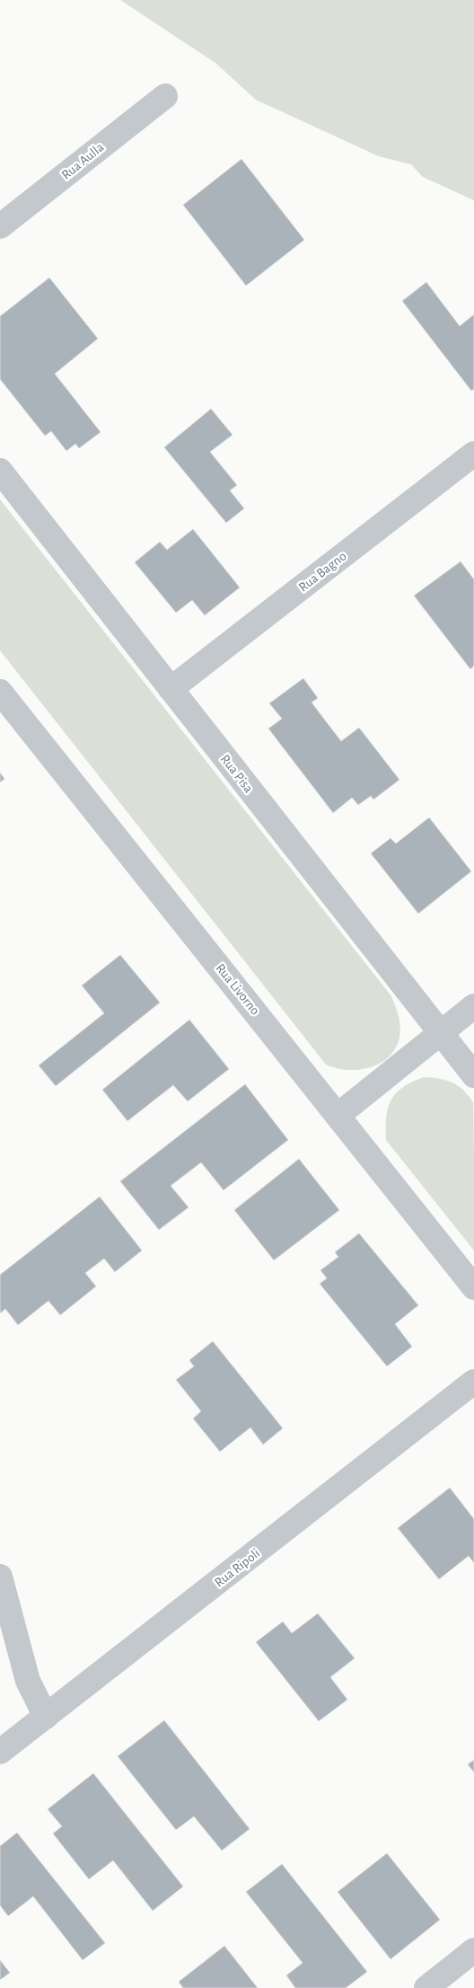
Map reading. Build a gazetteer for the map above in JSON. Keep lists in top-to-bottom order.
{
  "streets": {
    "street": [
      "Rua Aulla",
      "Rua Bagno",
      "Rua Pisa",
      "Rua Livorno",
      "Rua Ripoli"
    ]
  },
  "crossings": [
    ["Rua Bagno", "Rua Pisa"]
  ]
}
